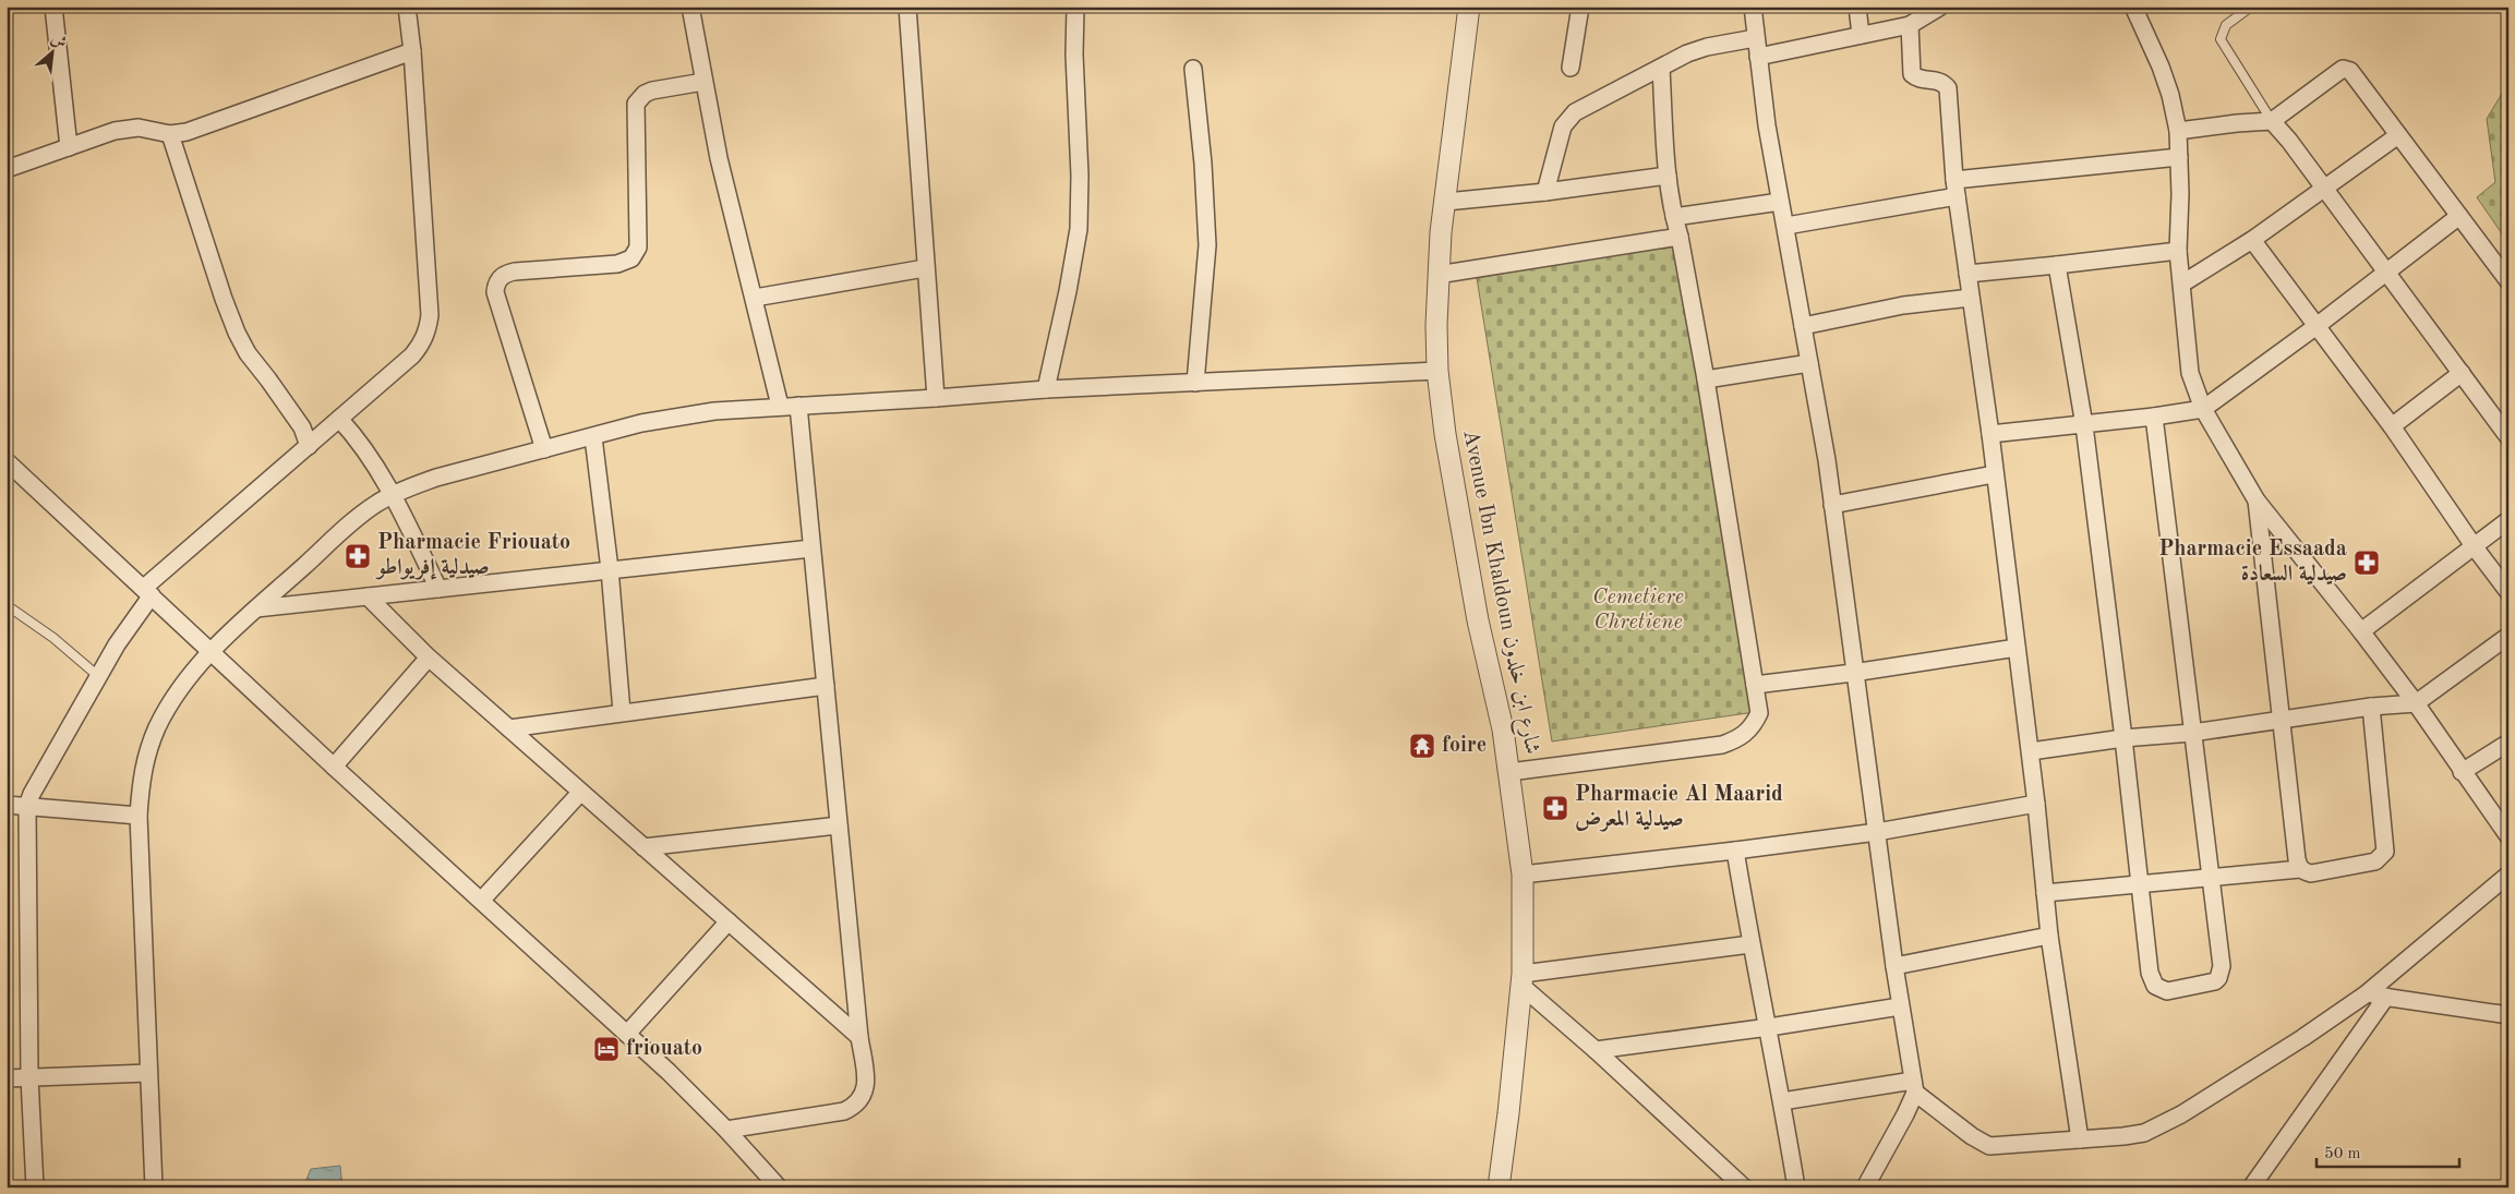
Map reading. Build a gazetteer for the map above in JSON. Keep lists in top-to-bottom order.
{
  "streets": {
    "street": ["Avenue Ibn Khaldoun شارع ابن خلدون"]
  },
  "parks": ["Cemetiere Chretiene"],
  "places": {
    "pharmacy": ["Pharmacie Friouato صيدلية إفريواطو", "Pharmacie Essaada صيدلية السعادة", "Pharmacie Al Maarid صيدلية المعرض"],
    "temple": ["foire"],
    "hotel": ["friouato"]
  },
  "scale_bar": "50 m",
  "north": "top right"
}
